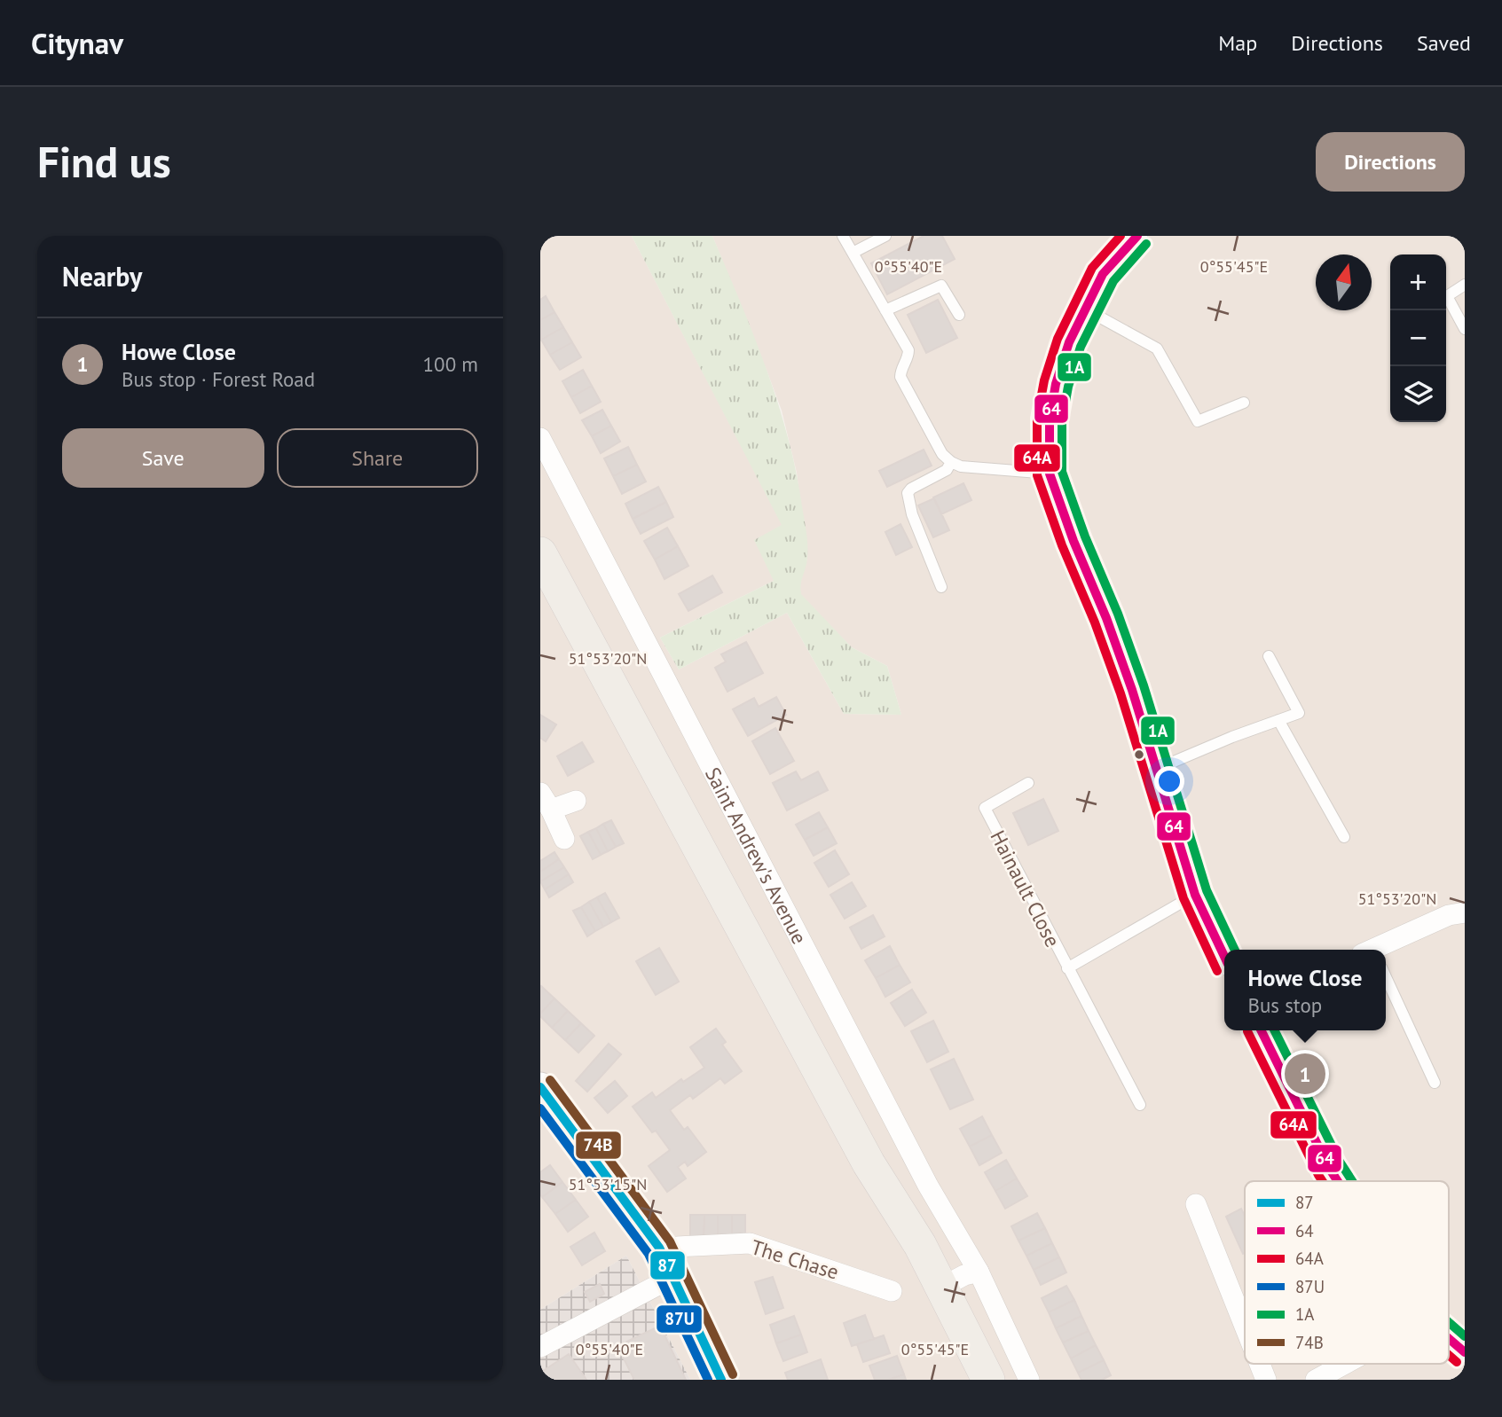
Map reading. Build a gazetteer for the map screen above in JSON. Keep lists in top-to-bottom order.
{
  "streets": {
    "street": ["Saint Andrew's Avenue", "The Chase"],
    "lane": ["Hainault Close"]
  },
  "lines": [
    "transit line 64",
    "transit line 64A",
    "transit line 1A",
    "transit line 74B",
    "transit line 87",
    "transit line 87U"
  ],
  "legend": [
    "87",
    "64",
    "64A",
    "87U",
    "1A",
    "74B"
  ],
  "north": "top",
  "page": {
    "header": "Citynav",
    "nav": ["Map", "Directions", "Saved"],
    "buttons": [
      "Directions",
      ["Save", "Share"]
    ],
    "title": "Find us",
    "heading": "Nearby",
    "map_buttons": ["+", "−"],
    "list": [
      {
        "mark": "1",
        "name": "Howe Close",
        "note": "Bus stop · Forest Road",
        "value": "100 m"
      }
    ],
    "popup": ["Howe Close", "Bus stop"],
    "pins": "1"
  },
  "coordinates": [
    "0°55'40\"E",
    "0°55'45\"E",
    "51°53'20\"N",
    "51°53'15\"N"
  ]
}
